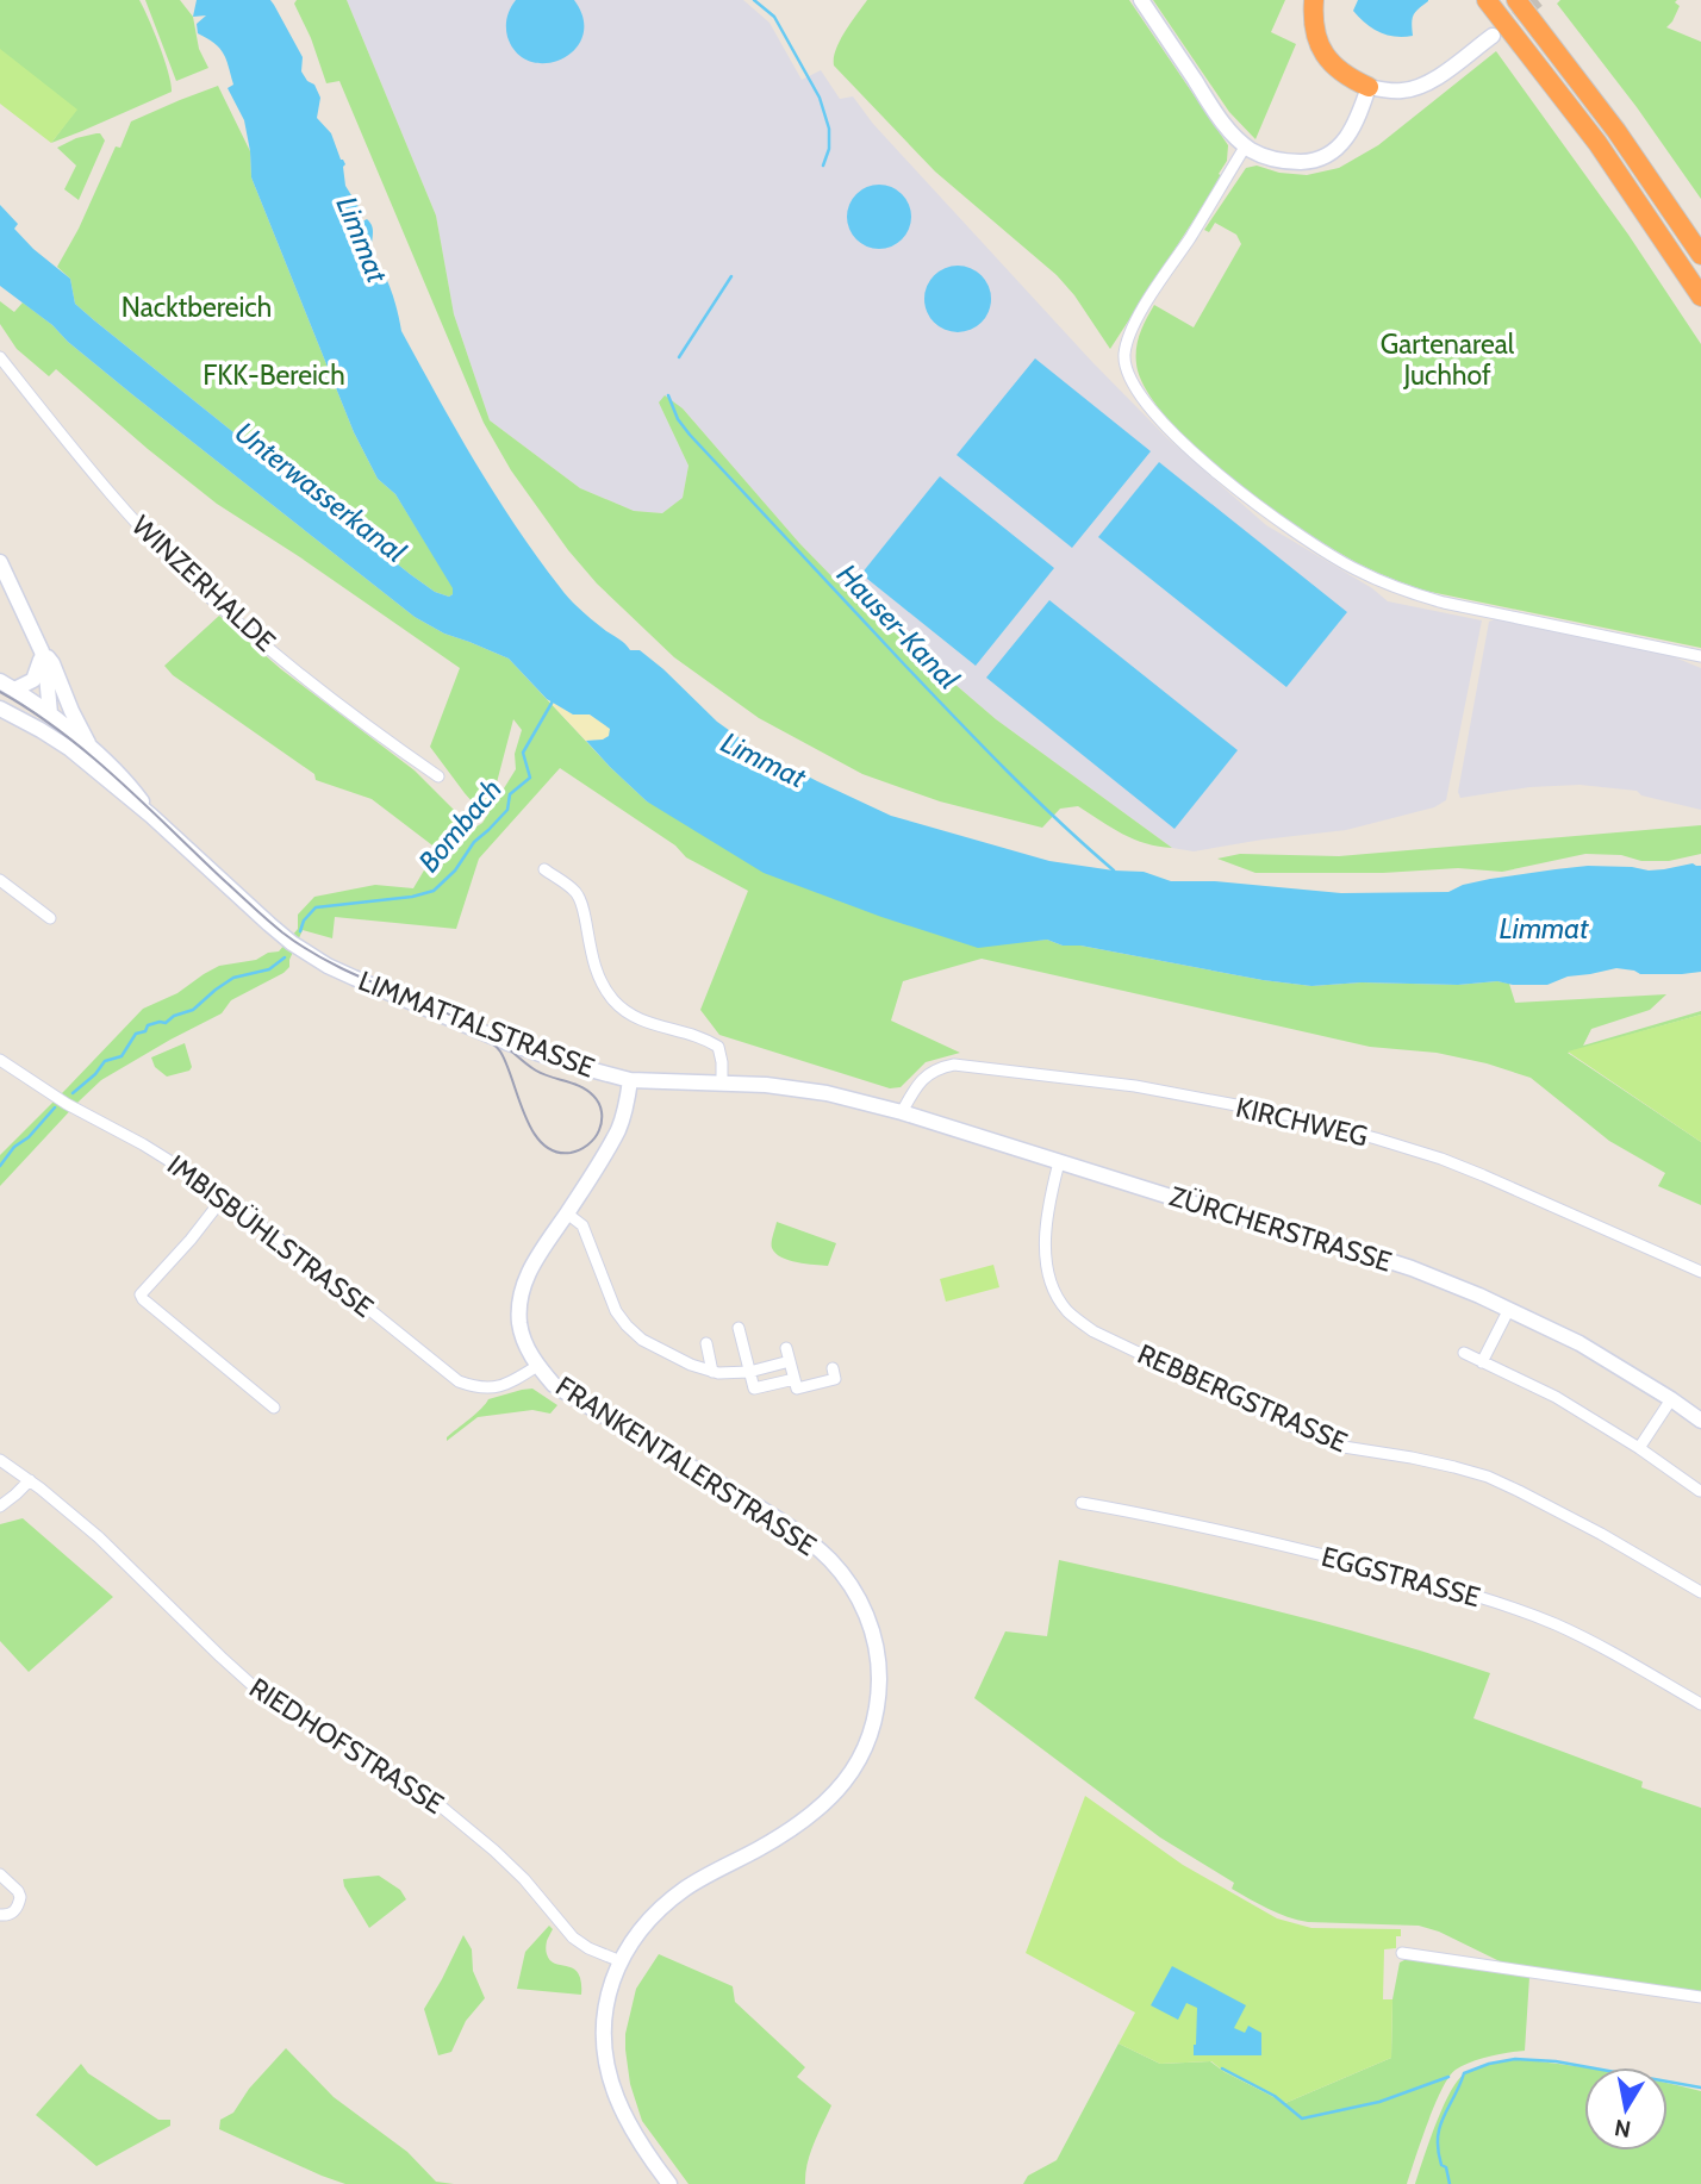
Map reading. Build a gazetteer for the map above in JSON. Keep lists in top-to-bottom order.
{
  "streets": {
    "main road": ["LIMMATTALSTRASSE", "ZÜRCHERSTRASSE", "FRANKENTALERSTRASSE"],
    "street": [
      "WINZERHALDE",
      "KIRCHWEG",
      "IMBISBÜHLSTRASSE",
      "REBBERGSTRASSE",
      "EGGSTRASSE",
      "RIEDHOFSTRASSE"
    ]
  },
  "crossings": [
    ["LIMMATTALSTRASSE", "KIRCHWEG"],
    ["LIMMATTALSTRASSE", "ZÜRCHERSTRASSE"],
    ["LIMMATTALSTRASSE", "REBBERGSTRASSE"],
    ["LIMMATTALSTRASSE", "FRANKENTALERSTRASSE"],
    ["ZÜRCHERSTRASSE", "REBBERGSTRASSE"],
    ["IMBISBÜHLSTRASSE", "FRANKENTALERSTRASSE"],
    ["FRANKENTALERSTRASSE", "RIEDHOFSTRASSE"]
  ],
  "water": [
    "Limmat",
    "Unterwasserkanal",
    "Hauser-Kanal",
    "Bombach"
  ],
  "parks": ["Nacktbereich", "Gartenareal Juchhof", "FKK-Bereich"],
  "north": "bottom"
}
